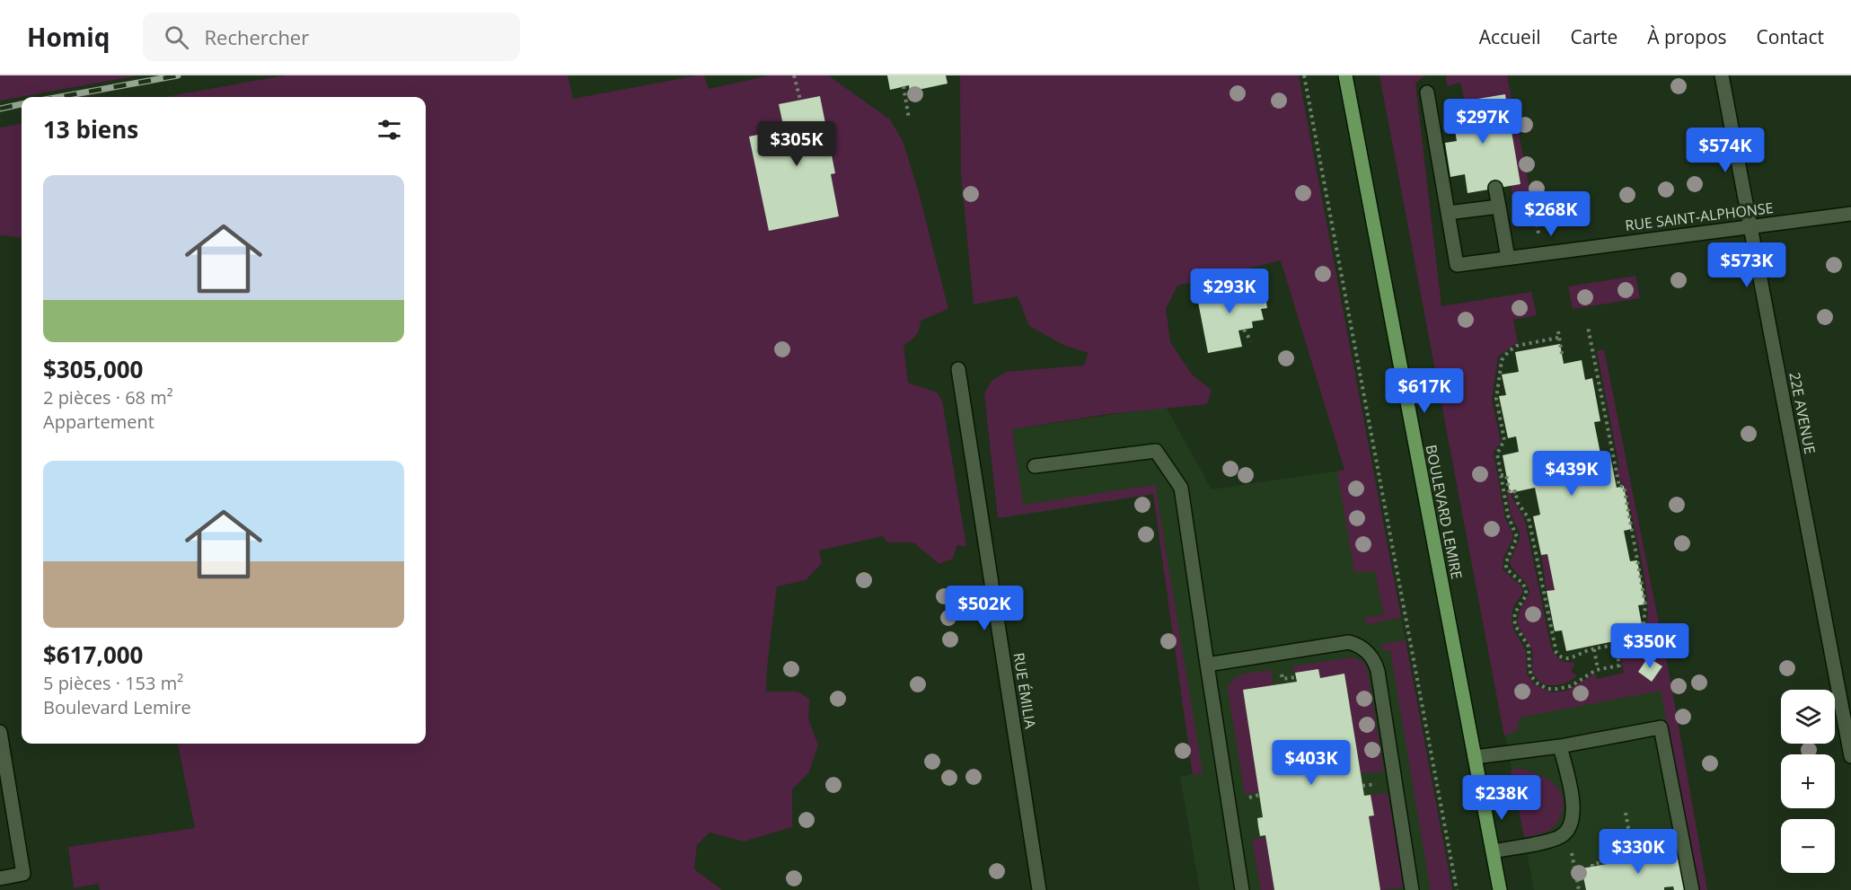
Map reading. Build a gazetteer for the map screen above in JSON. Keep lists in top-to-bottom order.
{
  "streets": {
    "main road": ["BOULEVARD LEMIRE"],
    "street": ["RUE SAINT-ALPHONSE", "22E AVENUE", "RUE ÉMILIA"]
  },
  "crossings": [
    ["RUE SAINT-ALPHONSE", "22E AVENUE"]
  ],
  "page": {
    "header": "Homiq",
    "search": "Rechercher",
    "nav": [
      "Accueil",
      "Carte",
      "À propos",
      "Contact"
    ],
    "heading": "13 biens",
    "price": [
      "$297K",
      "$305K",
      "$574K",
      "$268K",
      "$573K",
      "$293K",
      "$617K",
      "$439K",
      "$502K",
      "$350K",
      "$403K",
      "$238K",
      "$330K"
    ],
    "list": [
      {
        "name": "$305,000",
        "note": "2 pièces · 68 m² · Appartement"
      },
      {
        "name": "$617,000",
        "note": "5 pièces · 153 m² · Boulevard Lemire"
      }
    ],
    "map_buttons": ["+", "−"]
  }
}
